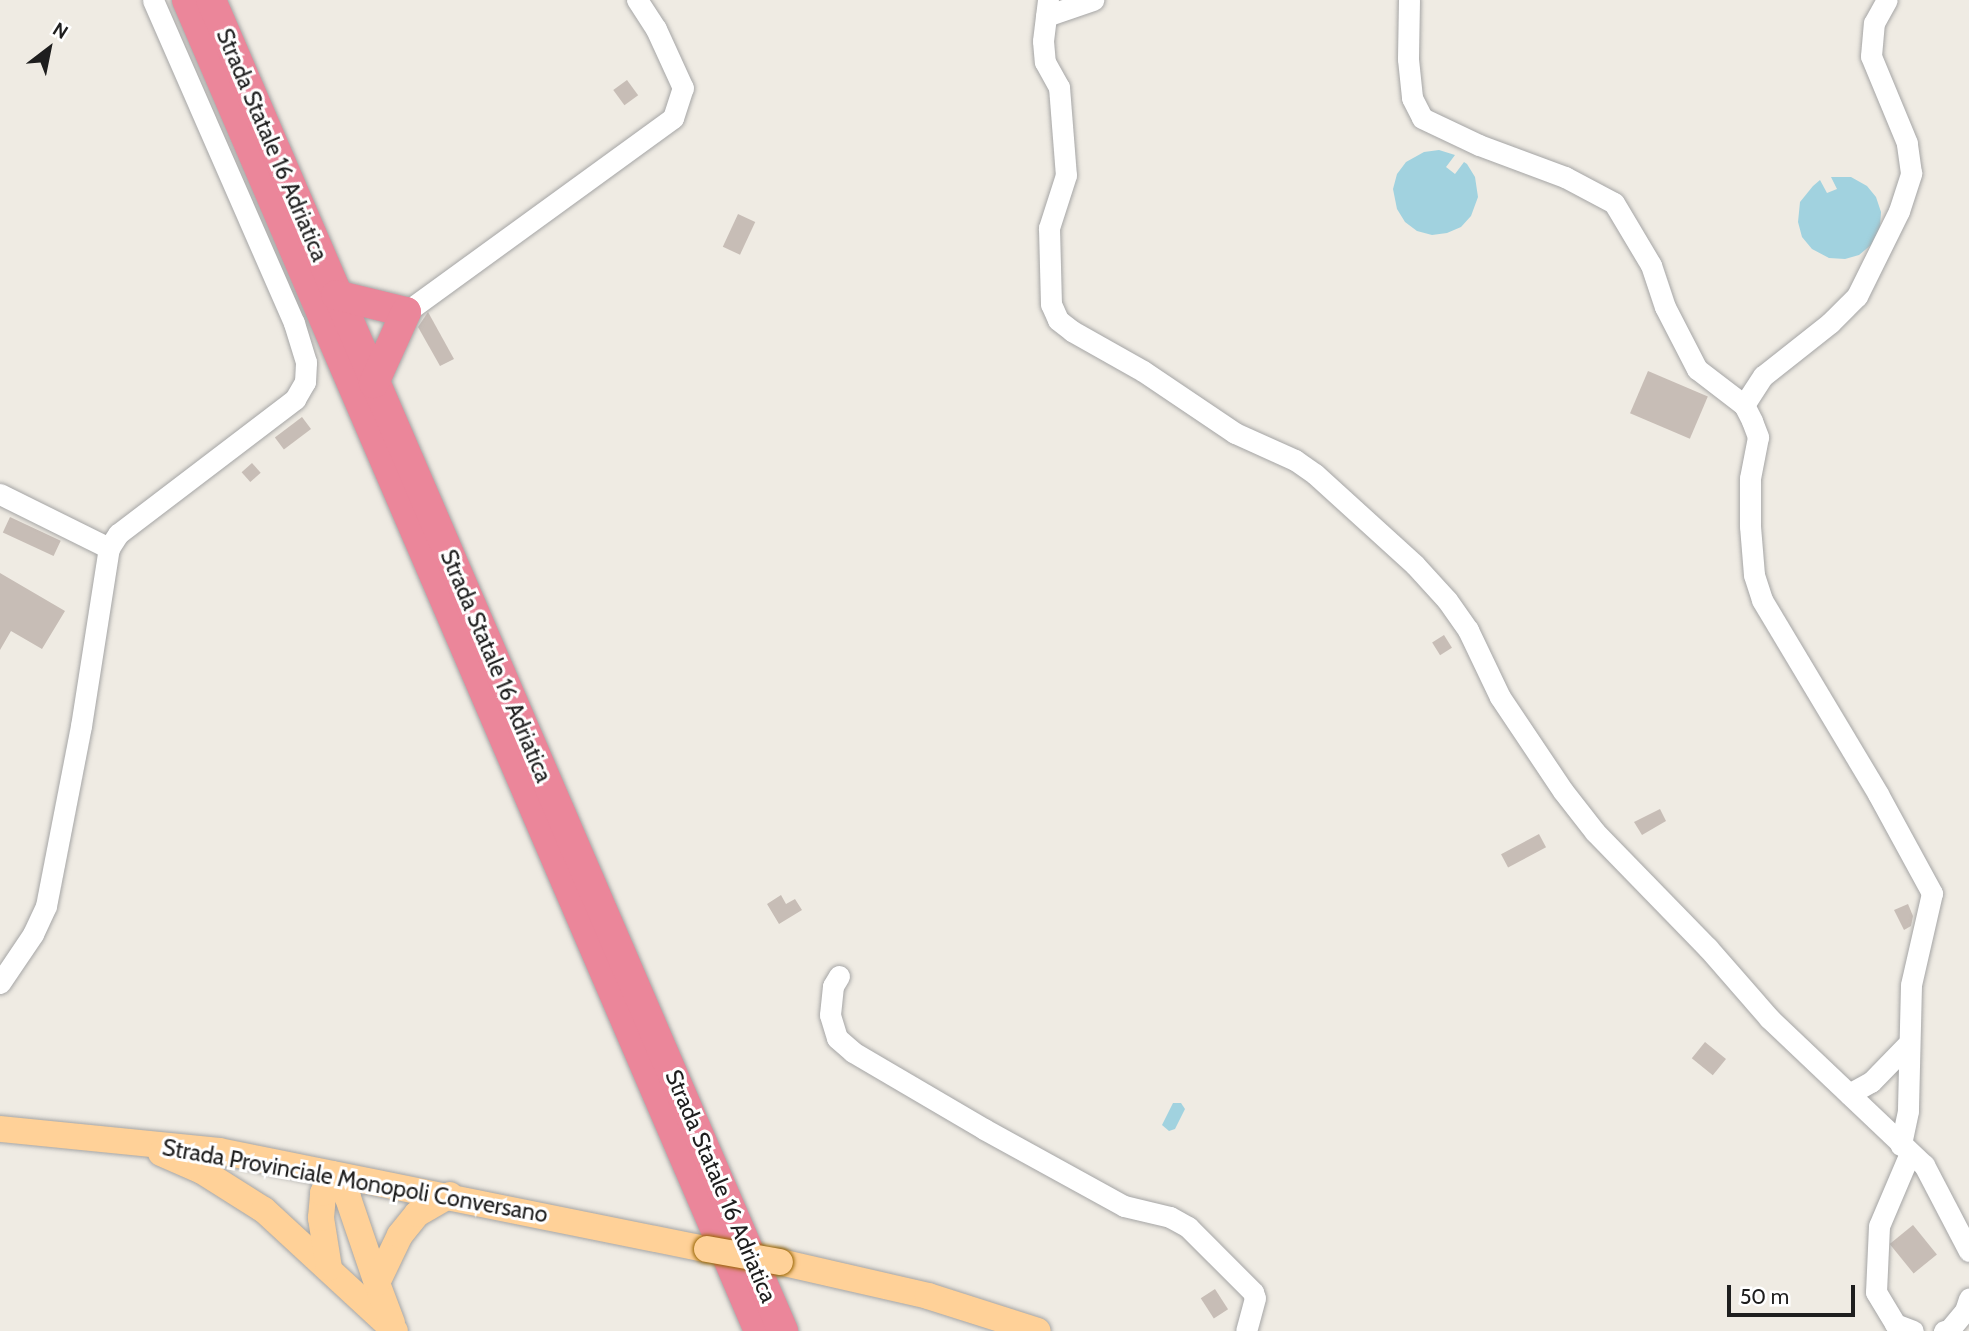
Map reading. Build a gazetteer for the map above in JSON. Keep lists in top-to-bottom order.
{
  "streets": {
    "highway": ["Strada Statale 16 Adriatica"],
    "main road": ["Strada Provinciale Monopoli Conversano"]
  },
  "scale_bar": "50 m",
  "north": "top right"
}
